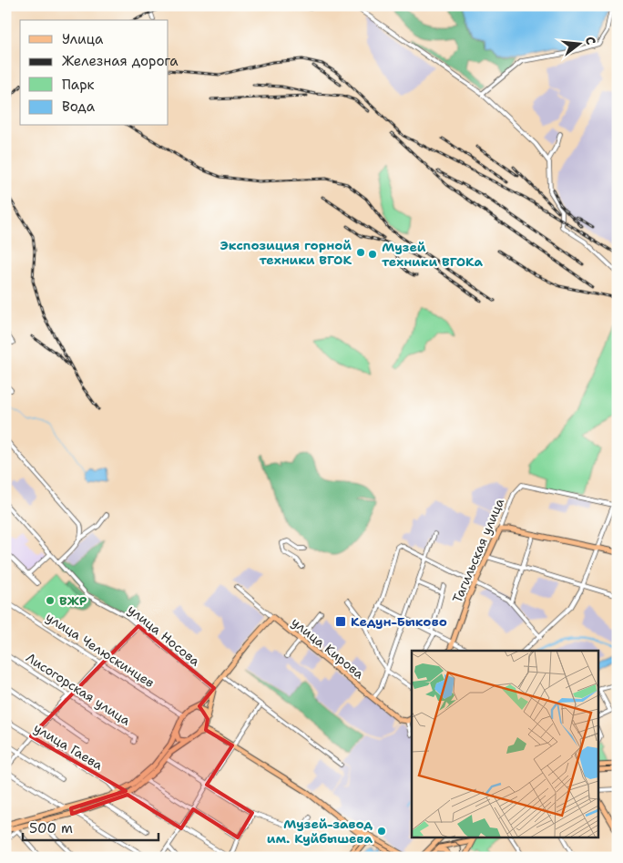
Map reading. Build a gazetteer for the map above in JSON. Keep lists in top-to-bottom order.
{
  "streets": {
    "main road": ["Тагильская улица", "улица Кирова"],
    "street": [
      "улица Носова",
      "улица Челюскинцев",
      "Лисогорская улица",
      "улица Гаева"
    ]
  },
  "places": {
    "other": [
      "Экспозиция горной техники ВГОК",
      "Музей техники ВГОКа",
      "ВЖР",
      "Музей-завод им. Куйбышева"
    ],
    "transit": ["Кедун-Быково"]
  },
  "legend": [
    "Улица",
    "Железная дорога",
    "Парк",
    "Вода"
  ],
  "scale_bar": "500 m",
  "north": "right"
}
